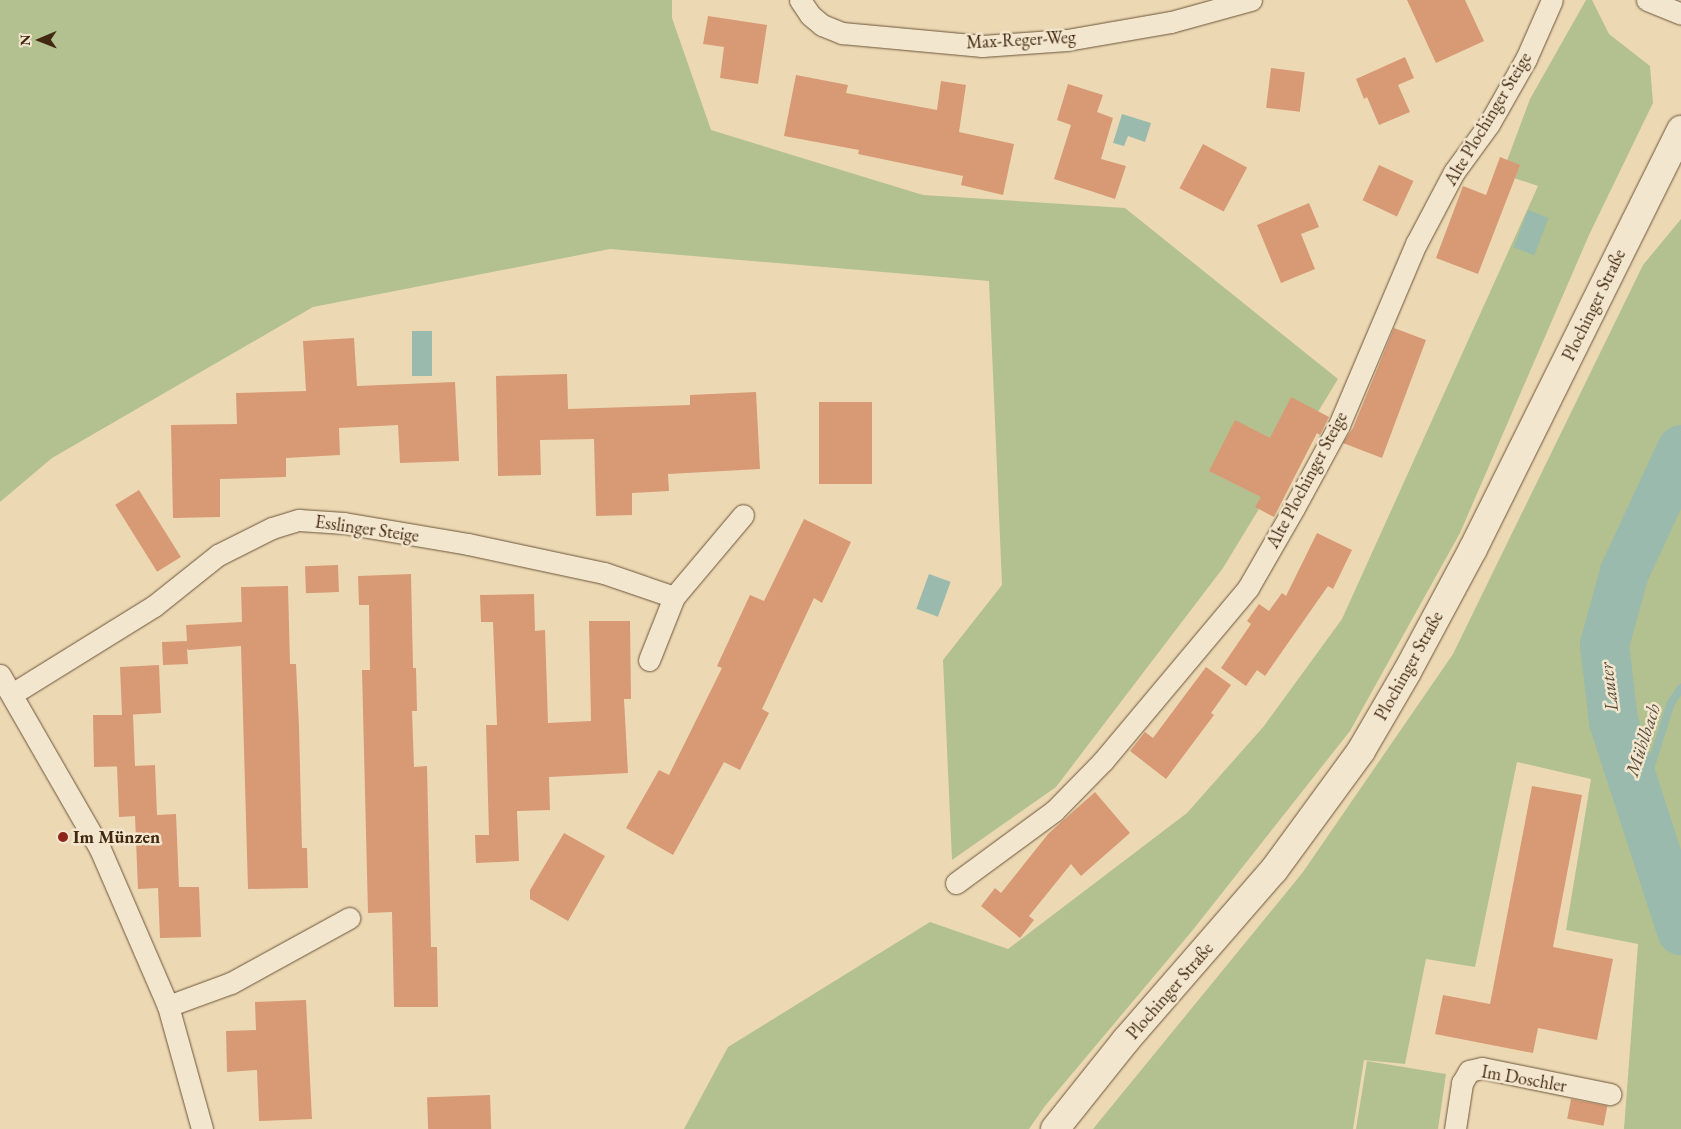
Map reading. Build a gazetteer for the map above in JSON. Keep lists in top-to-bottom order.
{
  "streets": {
    "main road": ["Plochinger Straße"],
    "street": [
      "Max-Reger-Weg",
      "Alte Plochinger Steige",
      "Esslinger Steige",
      "Im Doschler"
    ]
  },
  "water": ["Lauter", "Mühlbach"],
  "places": ["Im Münzen"],
  "north": "left"
}
